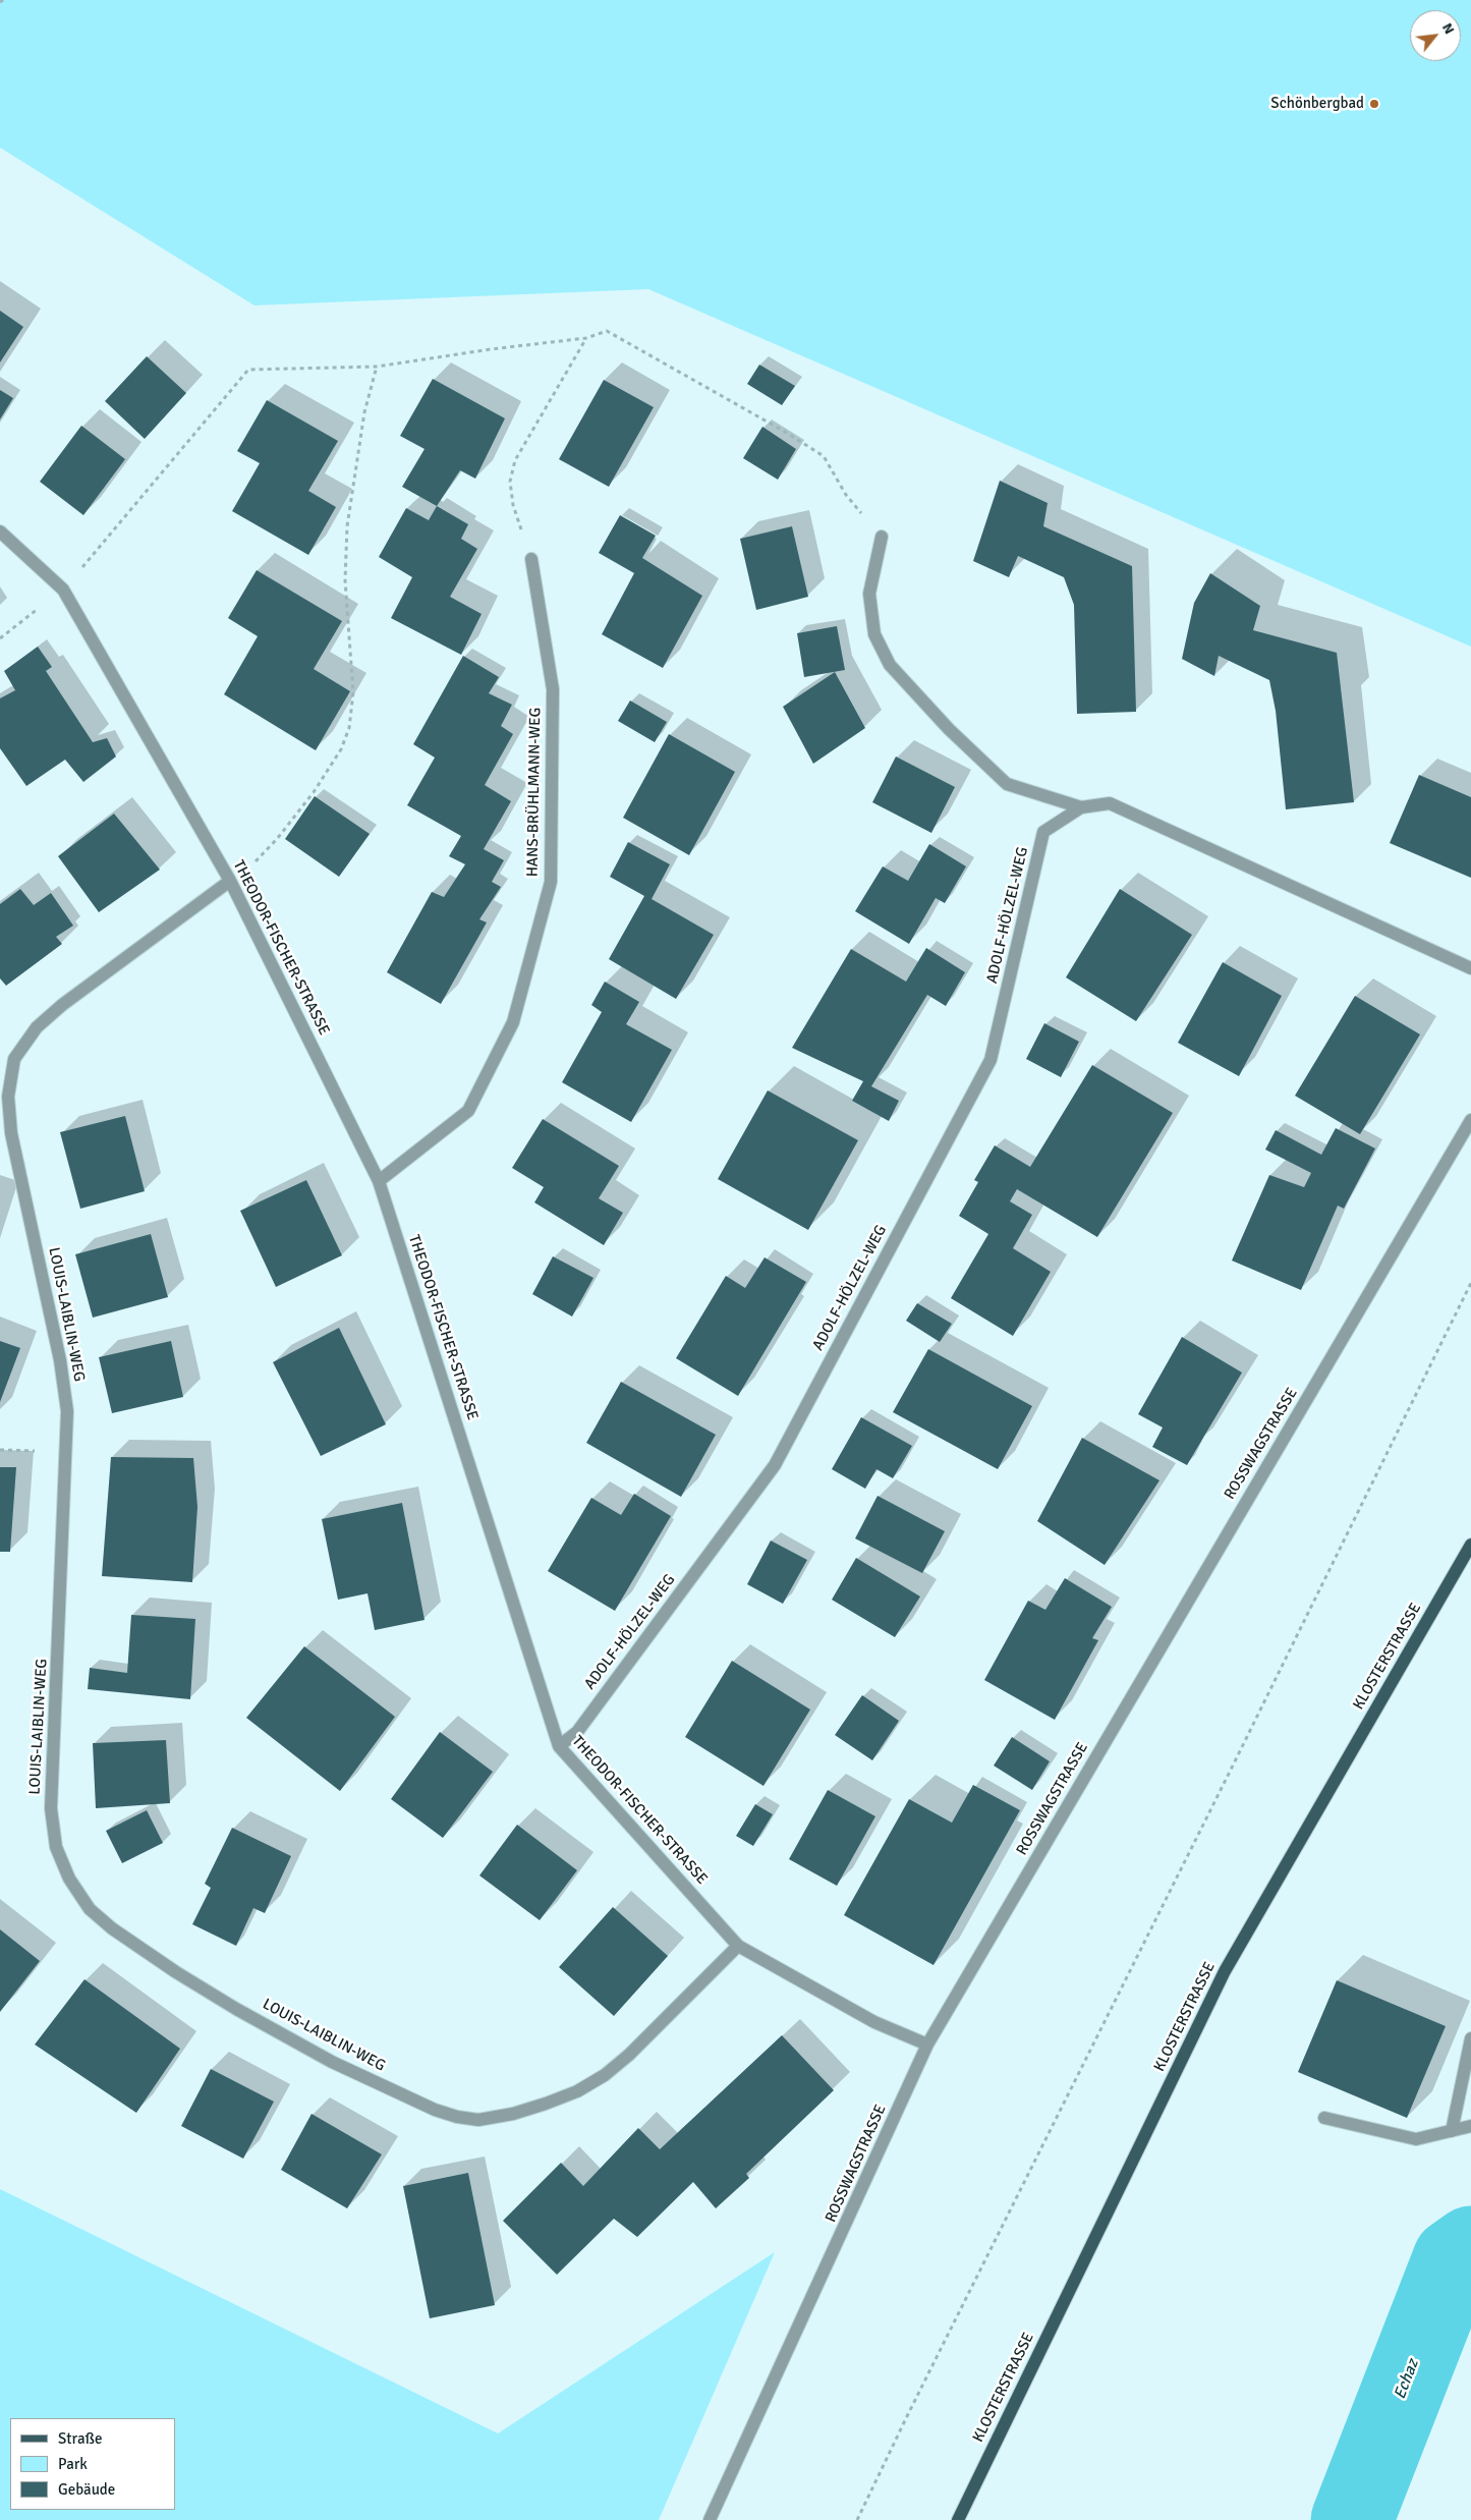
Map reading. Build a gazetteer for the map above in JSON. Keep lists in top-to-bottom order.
{
  "streets": {
    "main road": ["KLOSTERSTRASSE"],
    "street": [
      "HANS-BRÜHLMANN-WEG",
      "ADOLF-HÖLZEL-WEG",
      "THEODOR-FISCHER-STRASSE",
      "LOUIS-LAIBLIN-WEG",
      "ROSSWAGSTRASSE"
    ]
  },
  "crossings": [
    ["HANS-BRÜHLMANN-WEG", "THEODOR-FISCHER-STRASSE"],
    ["ADOLF-HÖLZEL-WEG", "THEODOR-FISCHER-STRASSE"],
    ["THEODOR-FISCHER-STRASSE", "LOUIS-LAIBLIN-WEG"],
    ["THEODOR-FISCHER-STRASSE", "ROSSWAGSTRASSE"]
  ],
  "water": ["Echaz"],
  "places": ["Schönbergbad"],
  "legend": ["Straße", "Park", "Gebäude"],
  "north": "top right"
}
